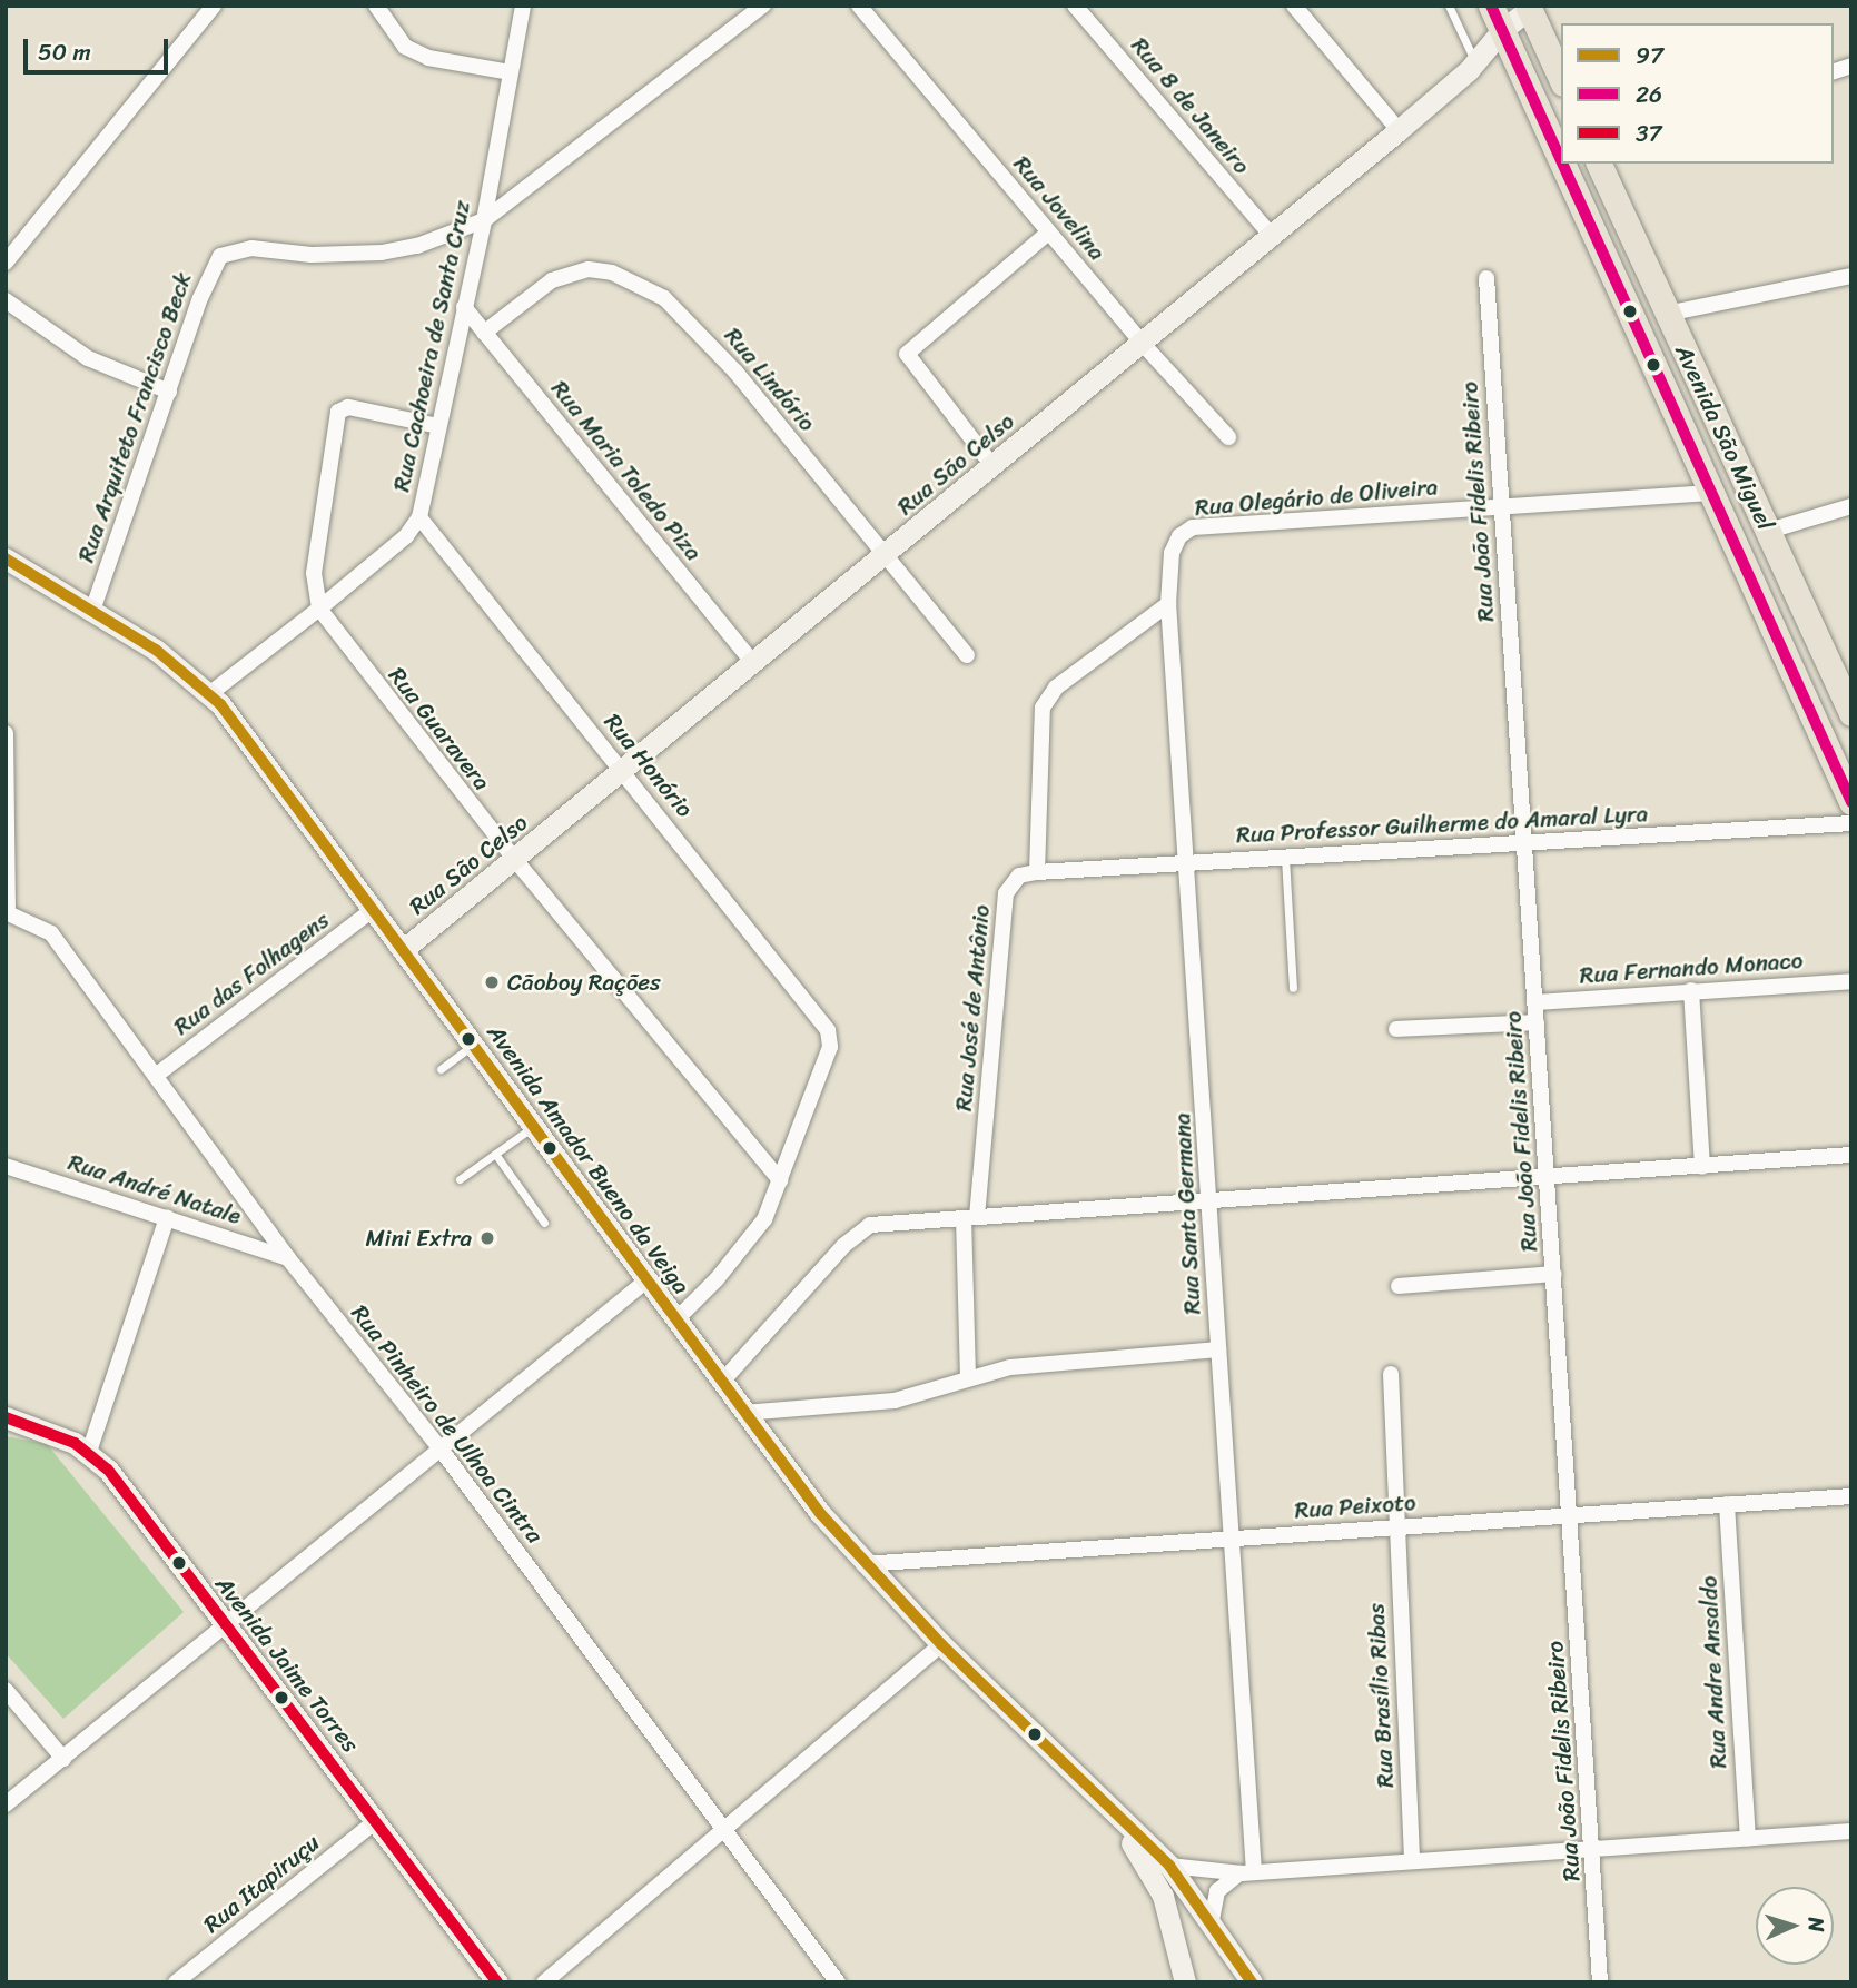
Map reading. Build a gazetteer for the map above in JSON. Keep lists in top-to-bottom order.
{
  "streets": {
    "main road": ["Avenida São Miguel"],
    "street": [
      "Rua 8 de Janeiro",
      "Rua Jovelina",
      "Rua Cachoeira de Santa Cruz",
      "Rua Lindório",
      "Rua Arquiteto Francisco Beck",
      "Rua São Celso",
      "Rua Maria Toledo Piza",
      "Rua Olegário de Oliveira",
      "Rua João Fidelis Ribeiro",
      "Rua Guaravera",
      "Rua Honório",
      "Rua Professor Guilherme do Amaral Lyra",
      "Rua Fernando Monaco",
      "Rua das Folhagens",
      "Rua José de Antônio",
      "Avenida Amador Bueno da Veiga",
      "Rua André Natale",
      "Rua Santa Germana",
      "Rua Pinheiro de Ulhoa Cintra",
      "Rua Peixoto",
      "Avenida Jaime Torres",
      "Rua Andre Ansaldo",
      "Rua Brasílio Ribas",
      "Rua Itapiruçu"
    ]
  },
  "crossings": [
    ["Rua 8 de Janeiro", "Rua São Celso"],
    ["Rua Jovelina", "Rua São Celso"],
    ["Rua Cachoeira de Santa Cruz", "Rua Arquiteto Francisco Beck"],
    ["Rua Cachoeira de Santa Cruz", "Rua Maria Toledo Piza"],
    ["Rua Cachoeira de Santa Cruz", "Rua Guaravera"],
    ["Rua Cachoeira de Santa Cruz", "Rua Honório"],
    ["Rua Cachoeira de Santa Cruz", "Avenida Amador Bueno da Veiga"],
    ["Rua Lindório", "Rua São Celso"],
    ["Rua Lindório", "Rua Maria Toledo Piza"],
    ["Rua Arquiteto Francisco Beck", "Avenida Amador Bueno da Veiga"],
    ["Avenida São Miguel", "Rua São Celso"],
    ["Avenida São Miguel", "Rua Olegário de Oliveira"],
    ["Rua São Celso", "Rua Maria Toledo Piza"],
    ["Rua São Celso", "Rua Guaravera"],
    ["Rua São Celso", "Rua Honório"],
    ["Rua São Celso", "Avenida Amador Bueno da Veiga"],
    ["Rua Olegário de Oliveira", "Rua João Fidelis Ribeiro"],
    ["Rua Olegário de Oliveira", "Rua Santa Germana"],
    ["Rua João Fidelis Ribeiro", "Rua Professor Guilherme do Amaral Lyra"],
    ["Rua João Fidelis Ribeiro", "Rua Fernando Monaco"],
    ["Rua João Fidelis Ribeiro", "Rua Peixoto"],
    ["Rua Guaravera", "Rua Honório"],
    ["Rua Professor Guilherme do Amaral Lyra", "Rua José de Antônio"],
    ["Rua Professor Guilherme do Amaral Lyra", "Rua Santa Germana"],
    ["Rua das Folhagens", "Avenida Amador Bueno da Veiga"],
    ["Rua das Folhagens", "Rua Pinheiro de Ulhoa Cintra"],
    ["Avenida Amador Bueno da Veiga", "Rua Peixoto"],
    ["Rua André Natale", "Rua Pinheiro de Ulhoa Cintra"],
    ["Rua Santa Germana", "Rua Peixoto"],
    ["Rua Peixoto", "Rua Andre Ansaldo"],
    ["Rua Peixoto", "Rua Brasílio Ribas"],
    ["Avenida Jaime Torres", "Rua Itapiruçu"]
  ],
  "places": ["Cãoboy Rações", "Mini Extra"],
  "lines": ["transit line 26", "transit line 97", "transit line 37"],
  "legend": ["97", "26", "37"],
  "scale_bar": "50 m",
  "north": "right"
}
